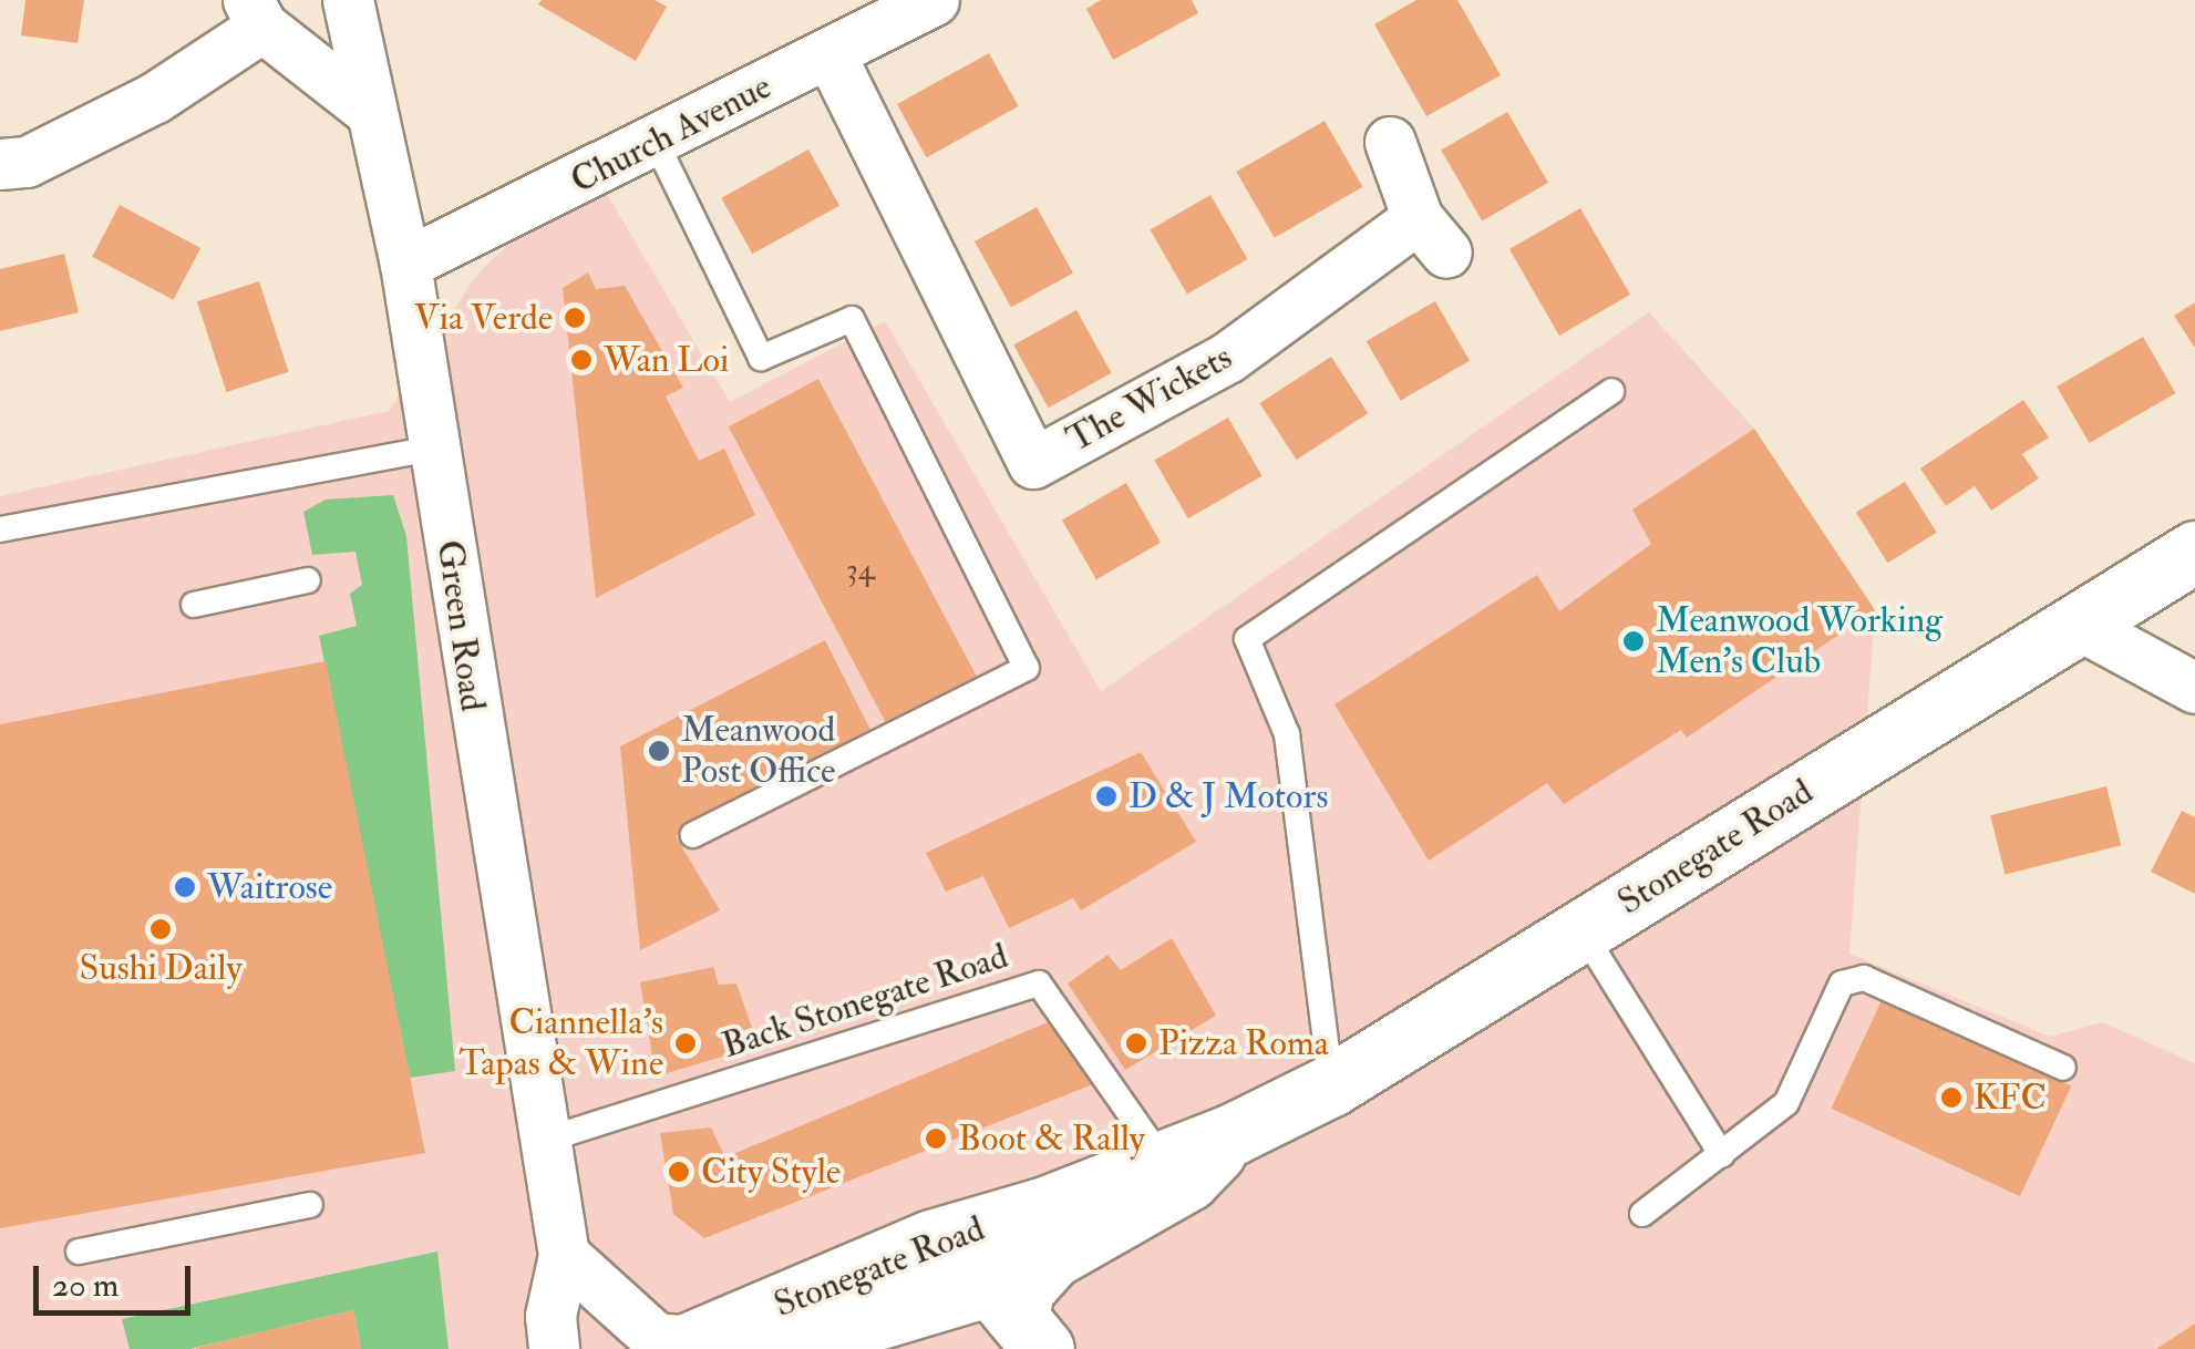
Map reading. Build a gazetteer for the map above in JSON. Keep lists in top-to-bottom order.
{
  "streets": {
    "main road": ["Stonegate Road"],
    "street": ["Church Avenue", "The Wickets", "Green Road"],
    "lane": ["Back Stonegate Road"]
  },
  "crossings": [
    ["Church Avenue", "The Wickets"],
    ["Church Avenue", "Green Road"],
    ["Green Road", "Back Stonegate Road"],
    ["Stonegate Road", "Back Stonegate Road"]
  ],
  "places": [
    "Via Verde",
    "Wan Loi",
    "Meanwood Working Men's Club",
    "Meanwood Post Office",
    "D & J Motors",
    "Waitrose",
    "Sushi Daily",
    "Ciannella's Tapas & Wine",
    "Pizza Roma",
    "KFC",
    "Boot & Rally",
    "City Style"
  ],
  "house_numbers": ["34"],
  "scale_bar": "20 m"
}
